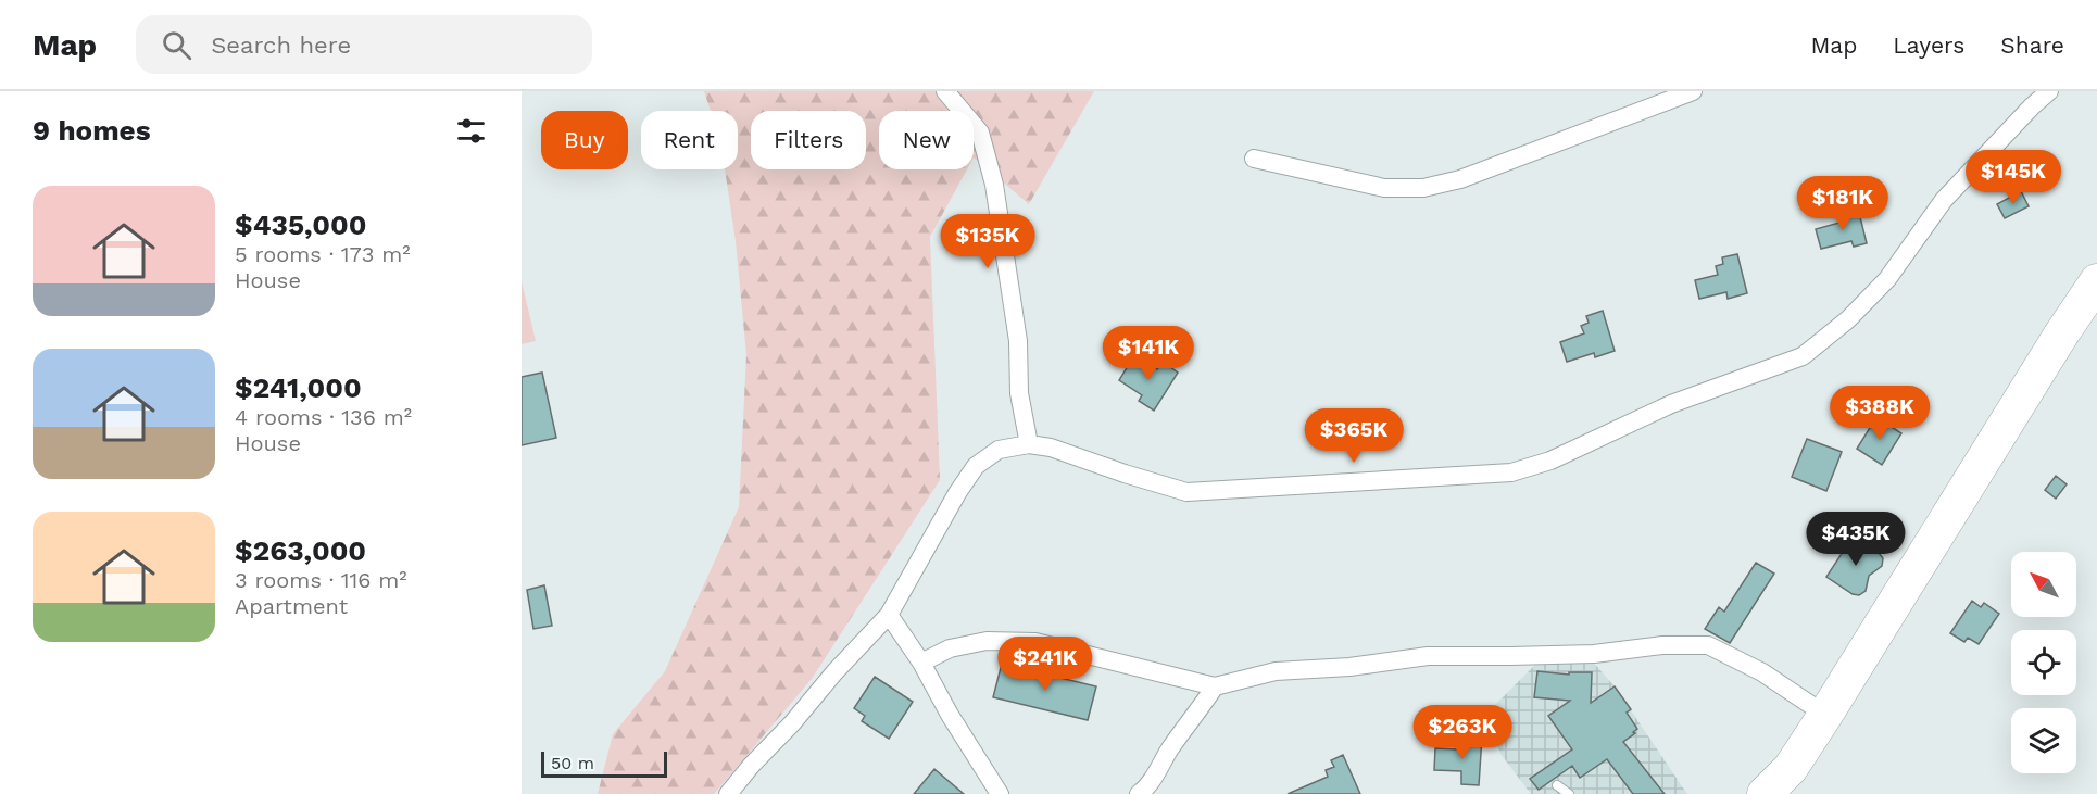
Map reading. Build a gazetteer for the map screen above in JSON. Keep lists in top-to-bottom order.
{
  "scale_bar": "50 m",
  "north": "top left",
  "page": {
    "header": "Map",
    "search": "Search here",
    "nav": ["Map", "Layers", "Share"],
    "heading": "9 homes",
    "chip": [
      "Buy",
      "Rent",
      "Filters",
      "New"
    ],
    "price": [
      "$145K",
      "$181K",
      "$135K",
      "$141K",
      "$388K",
      "$365K",
      "$435K",
      "$241K",
      "$263K"
    ],
    "list": [
      {
        "name": "$435,000",
        "note": "5 rooms · 173 m² · House"
      },
      {
        "name": "$241,000",
        "note": "4 rooms · 136 m² · House"
      },
      {
        "name": "$263,000",
        "note": "3 rooms · 116 m² · Apartment"
      }
    ],
    "scale": "50 m"
  }
}
